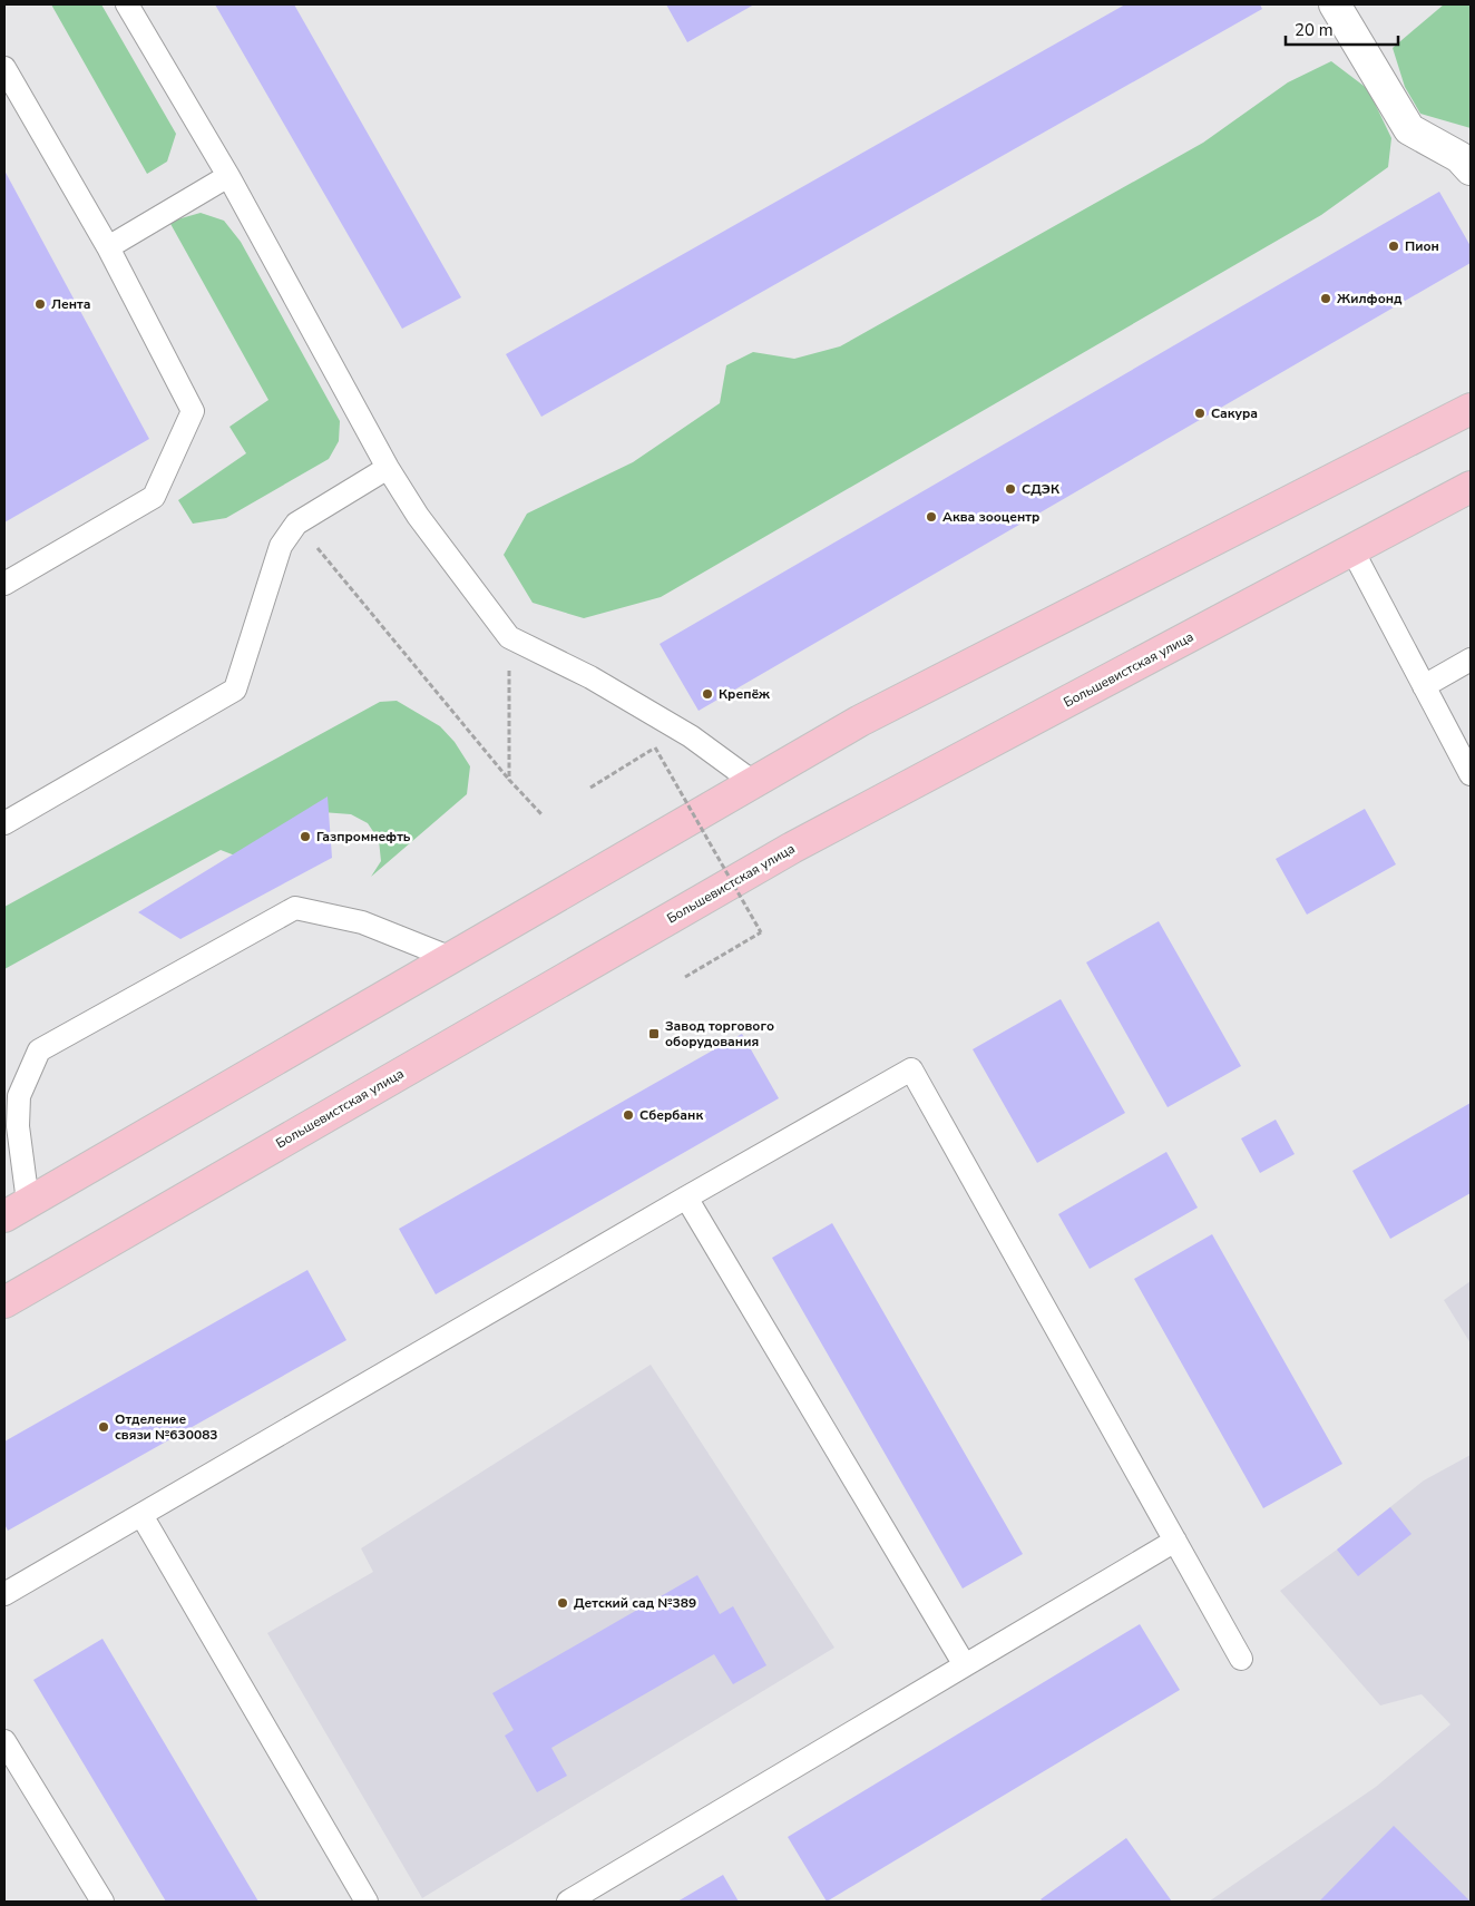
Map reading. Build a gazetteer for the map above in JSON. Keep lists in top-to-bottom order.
{
  "streets": {
    "highway": ["Большевистская улица"]
  },
  "places": {
    "other": [
      "Пион",
      "Жилфонд",
      "Лента",
      "Сакура",
      "СДЭК",
      "Аква зооцентр",
      "Крепёж",
      "Газпромнефть",
      "Сбербанк",
      "Отделение связи №630083",
      "Детский сад №389"
    ],
    "transit": ["Завод торгового оборудования"]
  },
  "scale_bar": "20 m"
}
